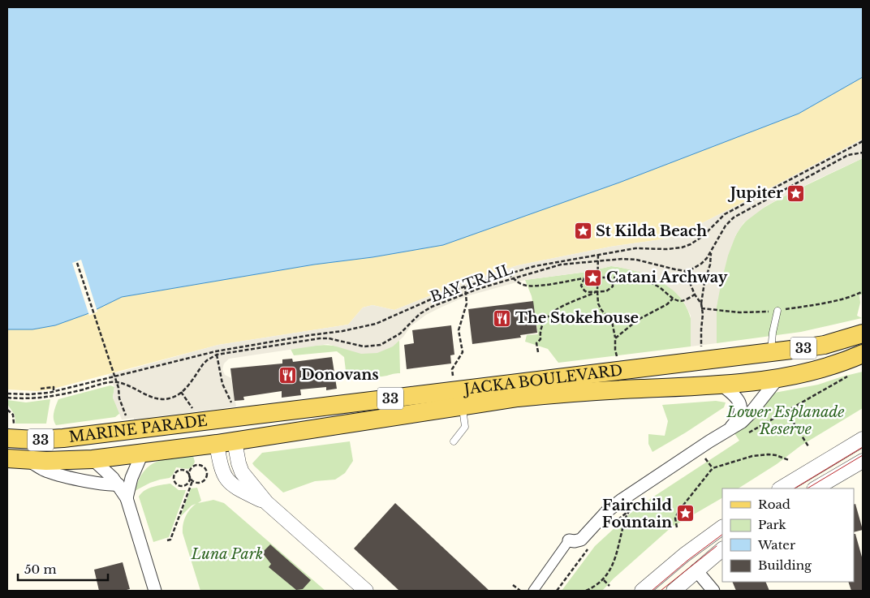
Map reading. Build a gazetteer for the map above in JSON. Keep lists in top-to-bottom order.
{
  "streets": {
    "main road": ["33", "JACKA BOULEVARD", "MARINE PARADE"],
    "path": ["BAY TRAIL"]
  },
  "crossings": [
    ["JACKA BOULEVARD", "MARINE PARADE"]
  ],
  "parks": ["Lower Esplanade Reserve", "Luna Park"],
  "places": {
    "place": [
      "Jupiter",
      "St Kilda Beach",
      "Catani Archway",
      "Fairchild Fountain"
    ],
    "restaurant": ["The Stokehouse", "Donovans"]
  },
  "legend": [
    "Road",
    "Park",
    "Water",
    "Building"
  ],
  "scale_bar": "50 m"
}
